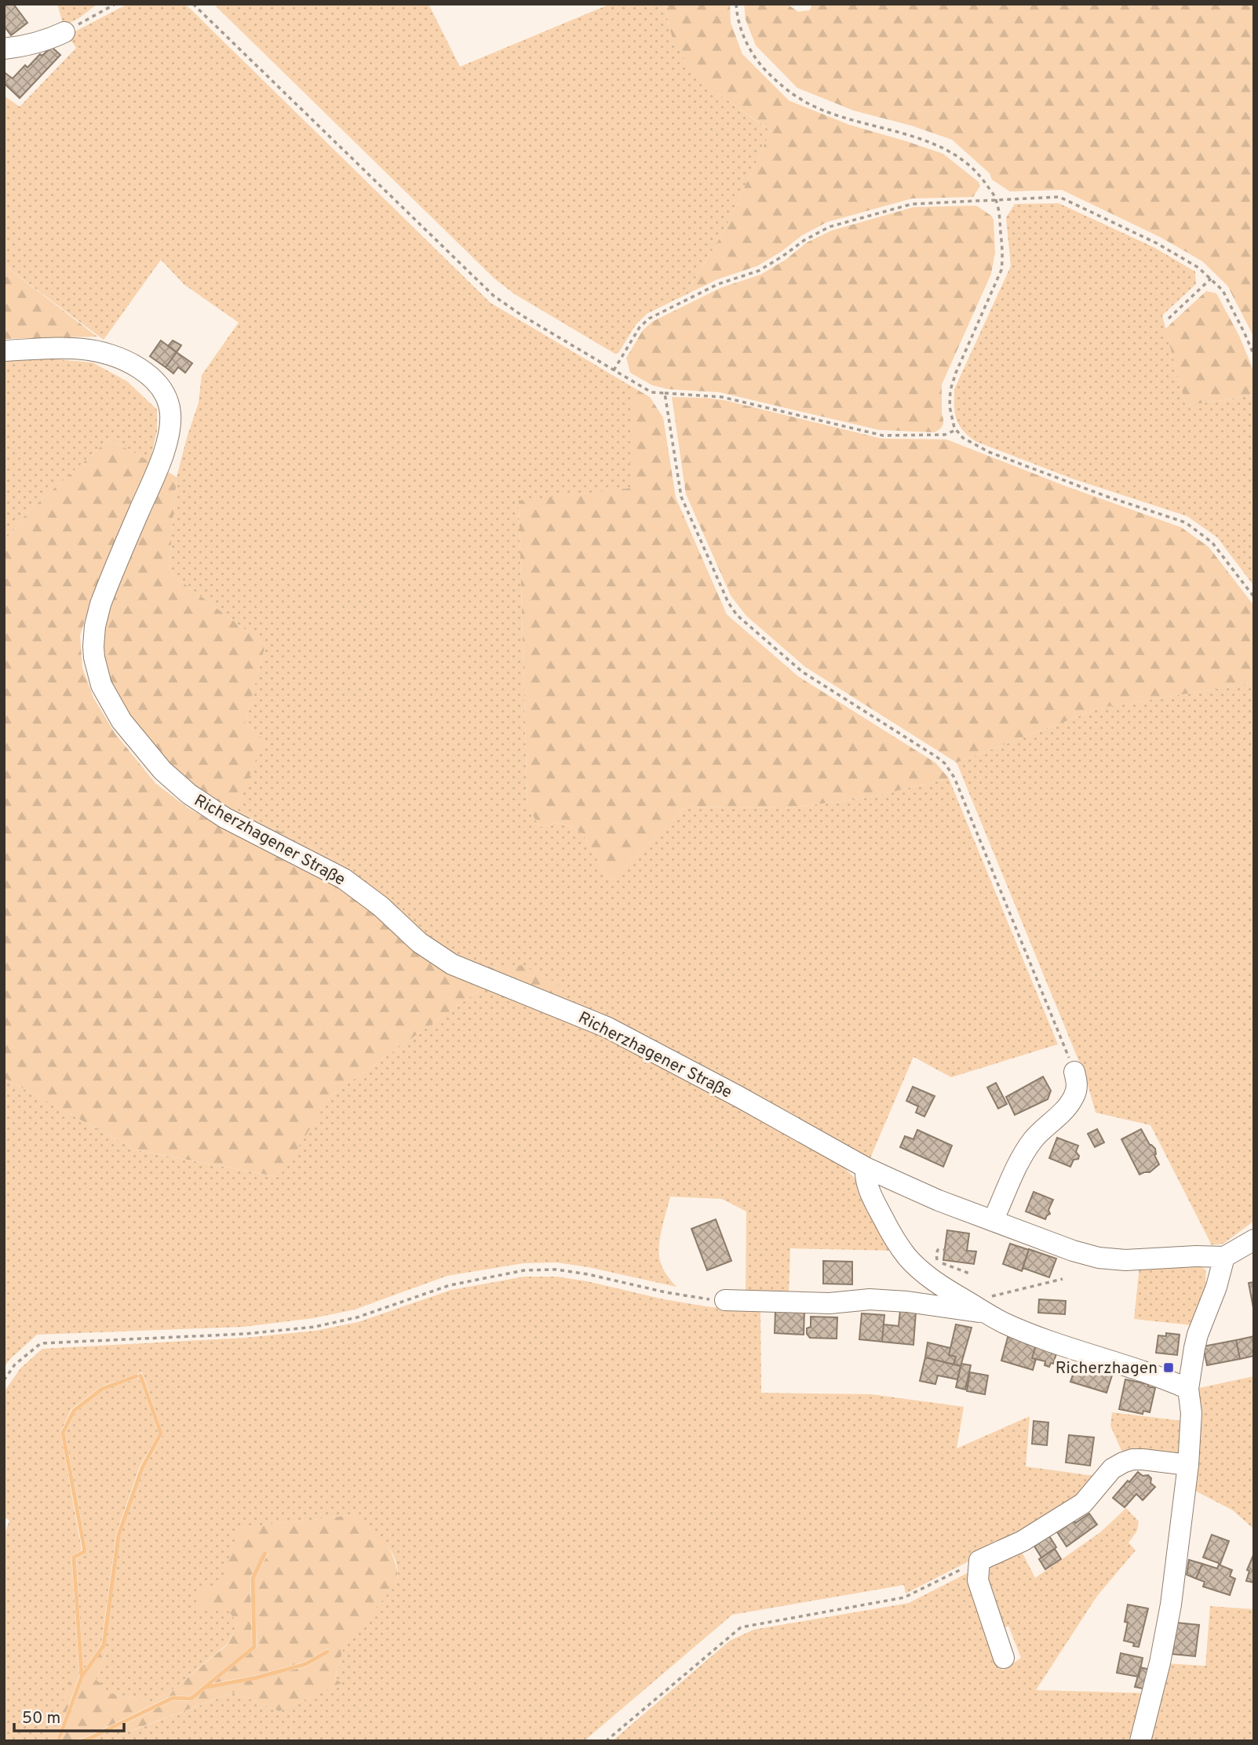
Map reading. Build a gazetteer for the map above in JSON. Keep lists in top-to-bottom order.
{
  "streets": {
    "street": ["Richerzhagener Straße"]
  },
  "places": {
    "transit": ["Richerzhagen"]
  },
  "scale_bar": "50 m"
}
